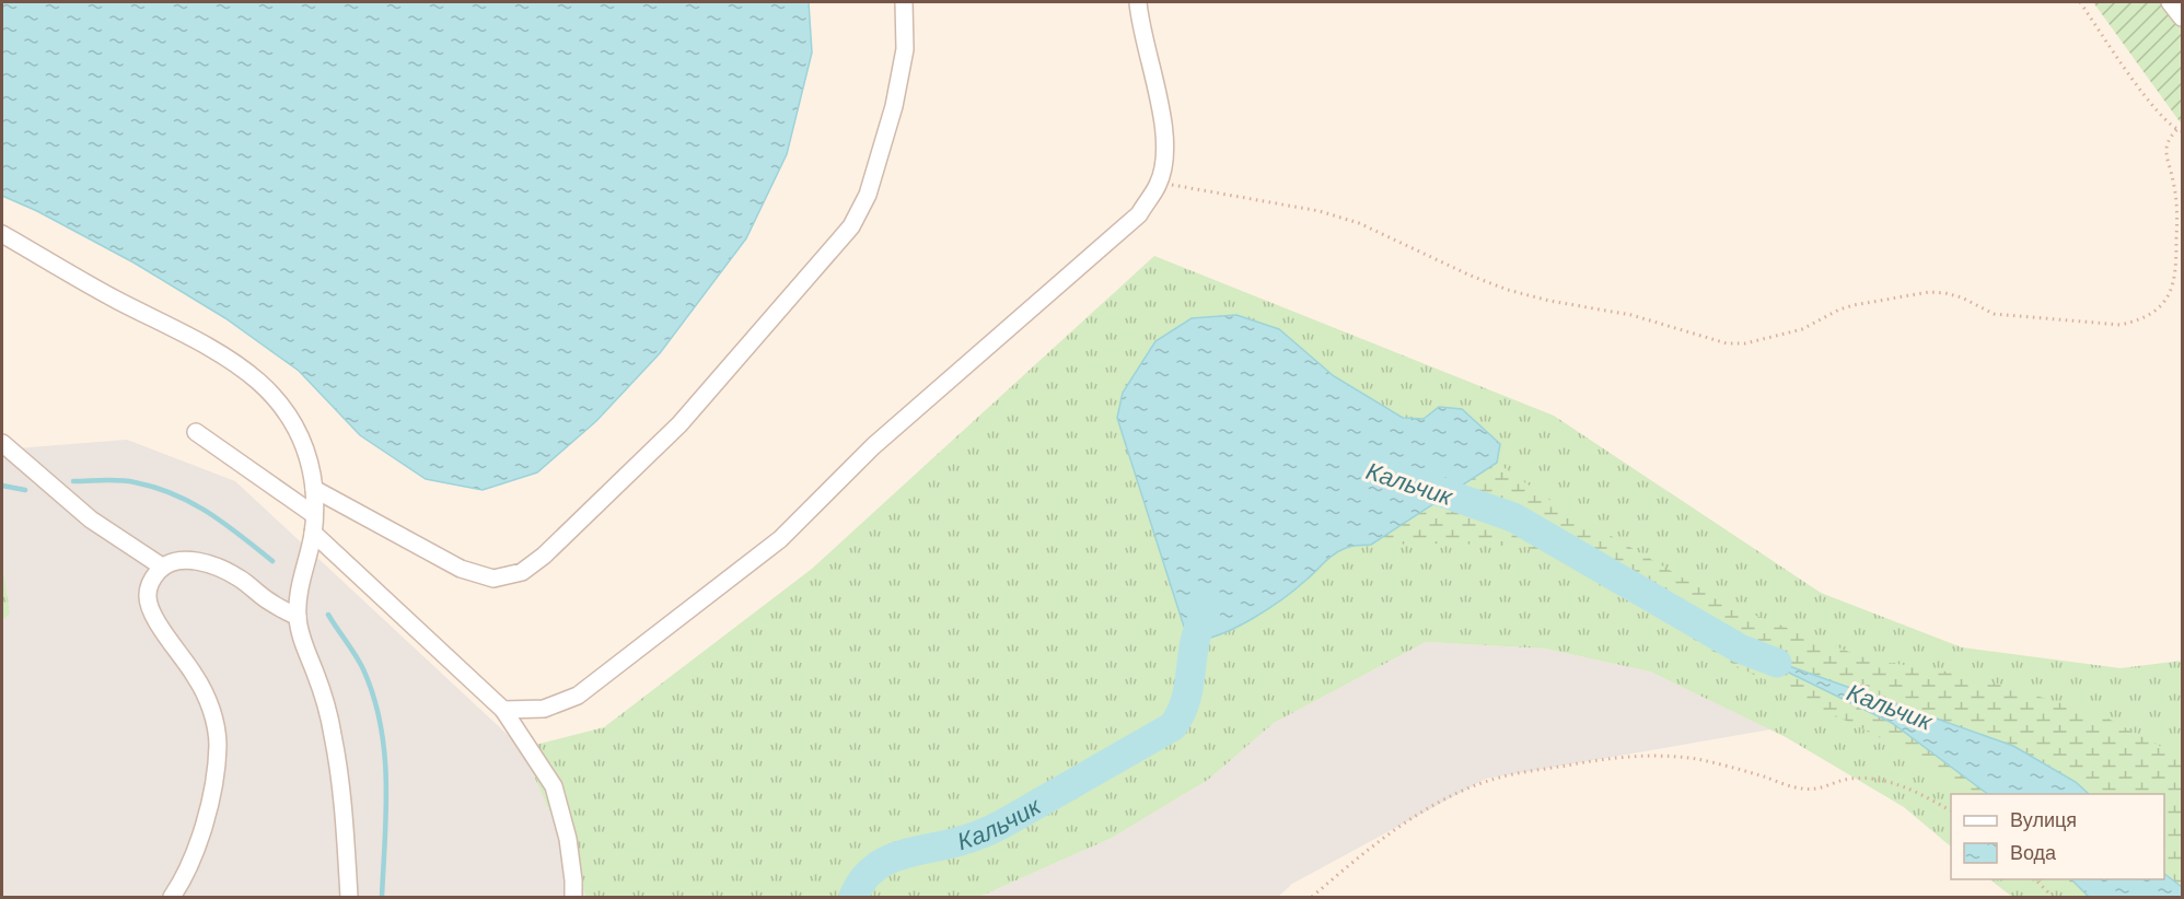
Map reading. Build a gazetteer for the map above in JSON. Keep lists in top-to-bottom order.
{
  "water": ["Кальчик"],
  "legend": ["Вулиця", "Вода"]
}
